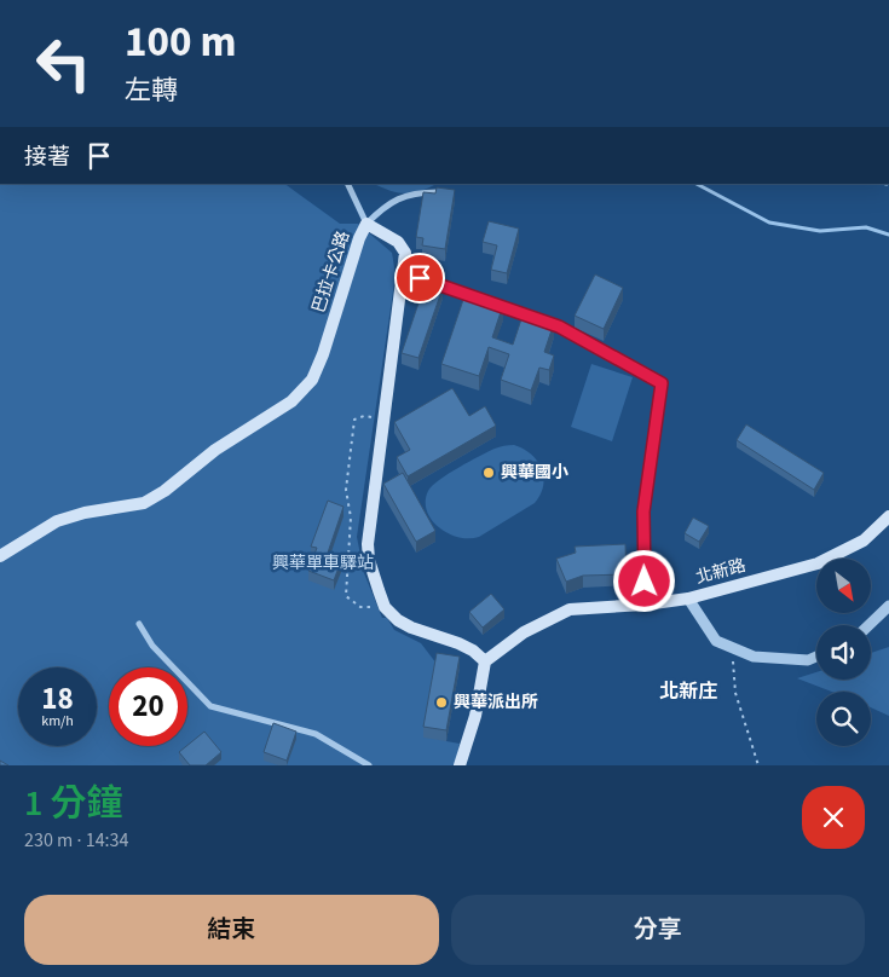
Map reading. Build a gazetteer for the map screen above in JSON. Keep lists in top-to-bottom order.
{
  "streets": {
    "main road": ["巴拉卡公路", "北新路"]
  },
  "districts": ["北新庄"],
  "parks": ["興華單車驛站"],
  "places": ["興華國小", "興華派出所"],
  "north": "bottom right",
  "page": {
    "turn": ["100 m", "左轉"],
    "then": "接著",
    "speed": "18 km/h",
    "limit": "20",
    "heading": ["1 分鐘", "230 m · 14:34"],
    "buttons": ["結束", "分享"]
  }
}
